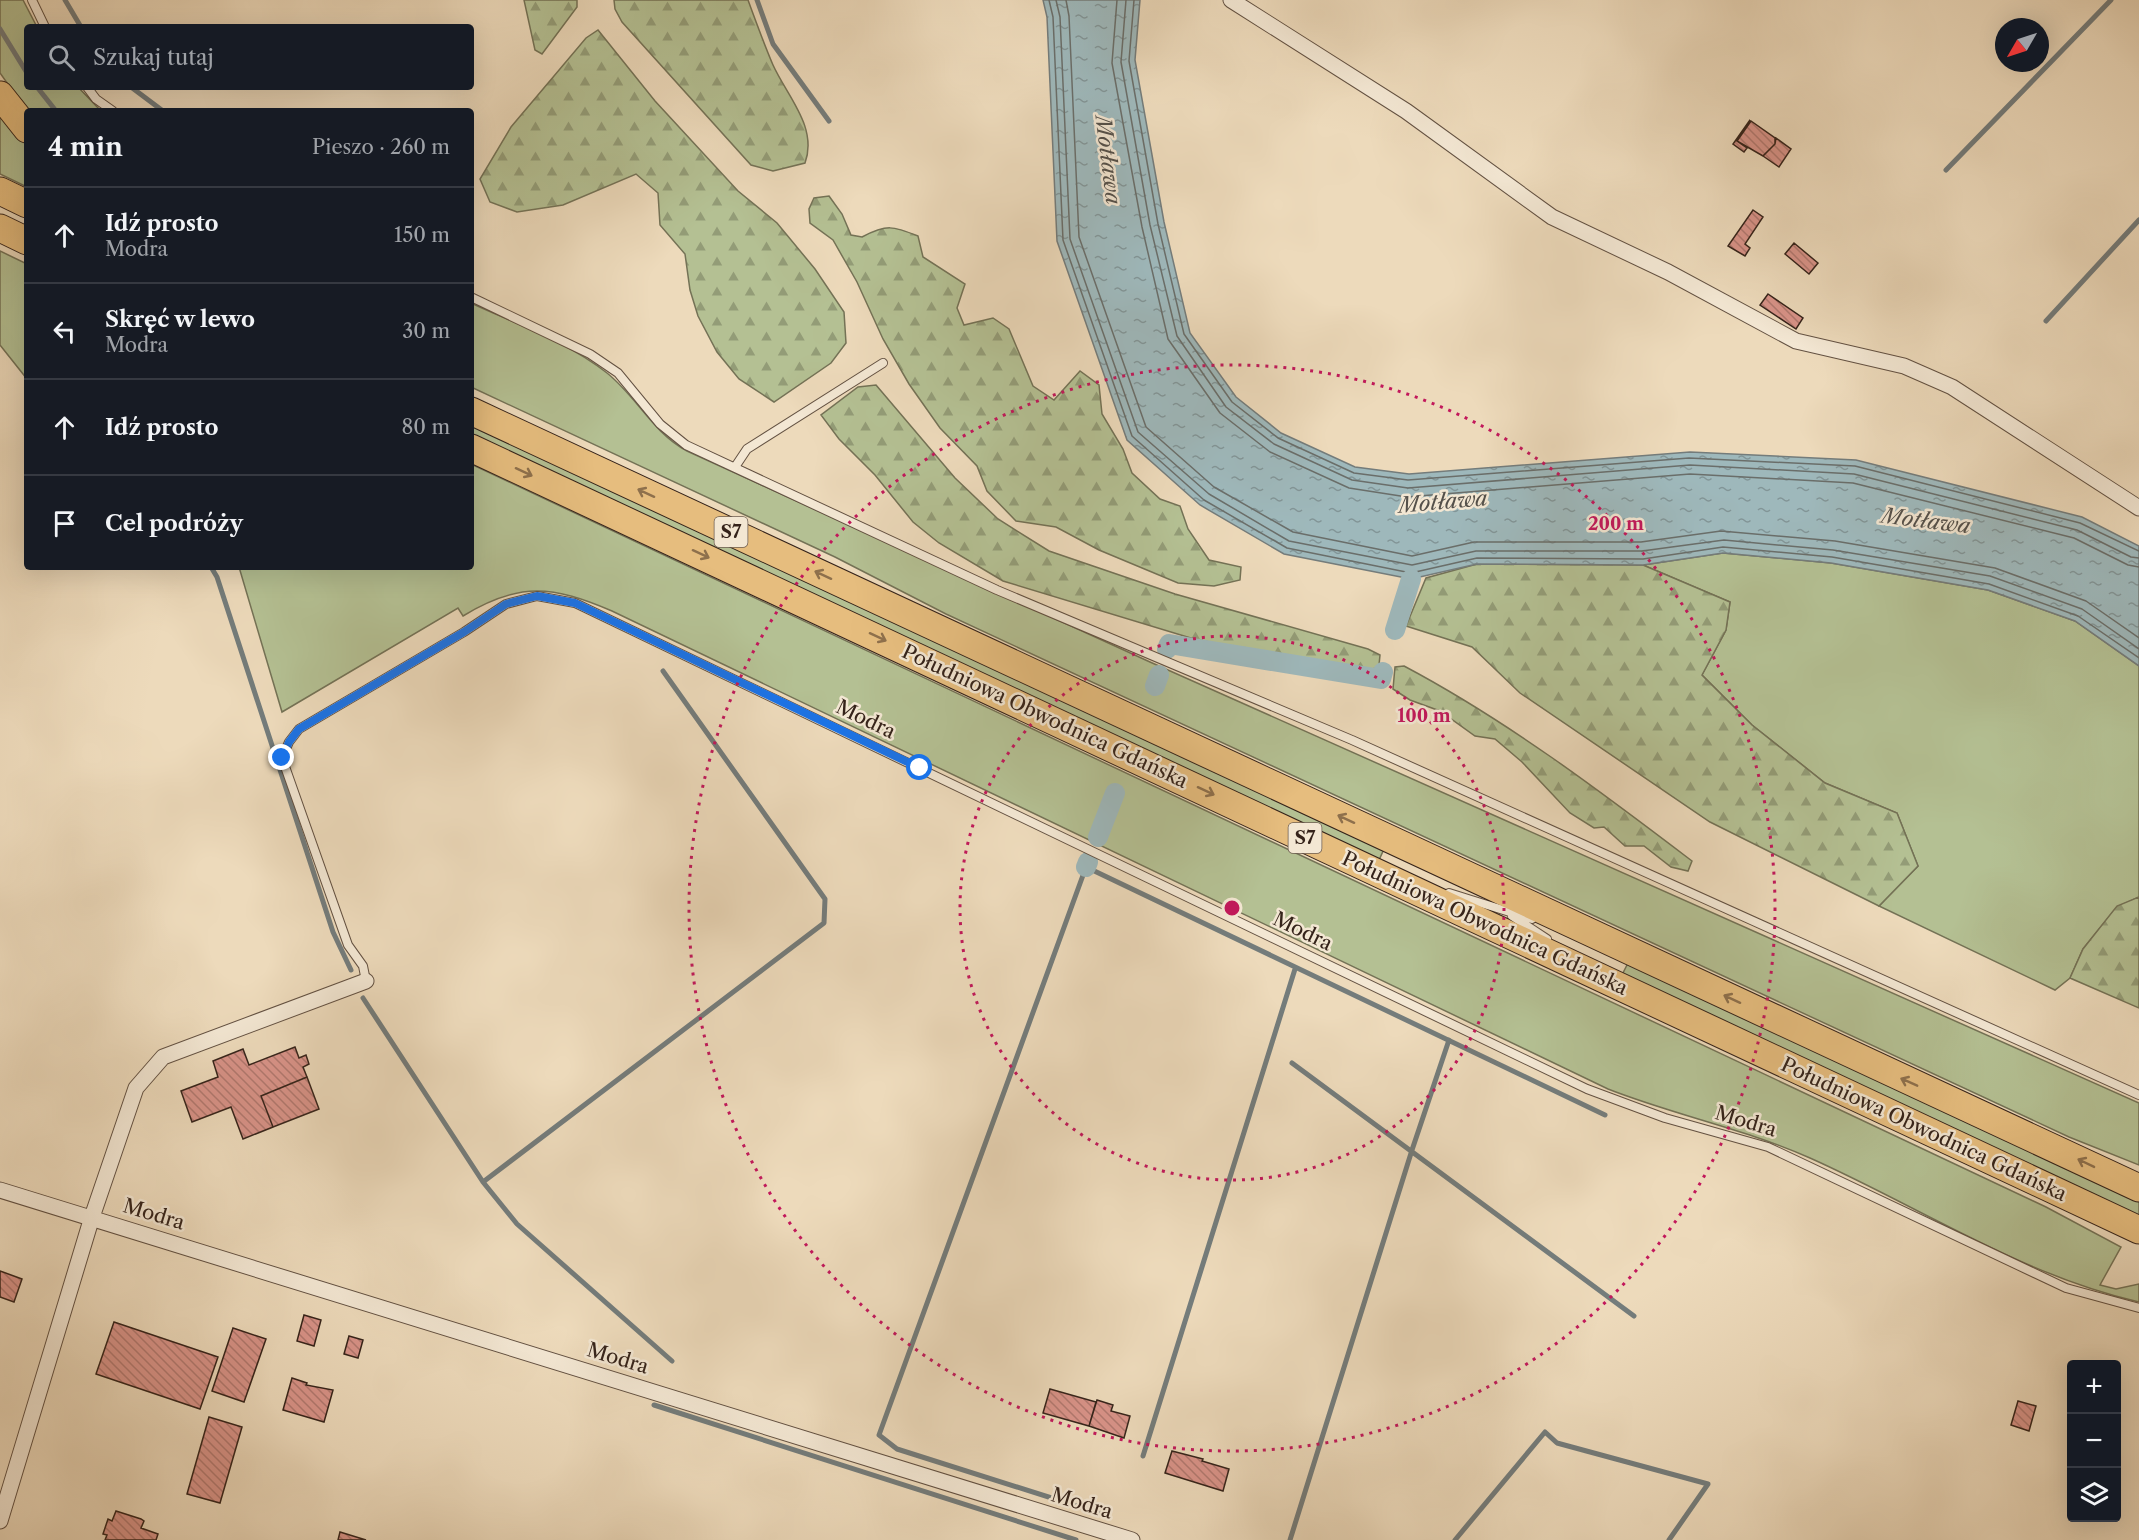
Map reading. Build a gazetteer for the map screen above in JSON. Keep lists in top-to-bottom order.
{
  "streets": {
    "highway": ["S7", "Południowa Obwodnica Gdańska"],
    "street": ["Modra"]
  },
  "water": ["Motława"],
  "north": "bottom left",
  "page": {
    "search": "Szukaj tutaj",
    "heading": ["4 min", "Pieszo · 260 m"],
    "list": [
      ["Idź prosto", "Modra", "150 m"],
      ["Skręć w lewo", "Modra", "30 m"],
      ["Idź prosto", "80 m"],
      "Cel podróży"
    ],
    "map_buttons": ["+", "−"]
  },
  "rings": ["200 m", "100 m"]
}
